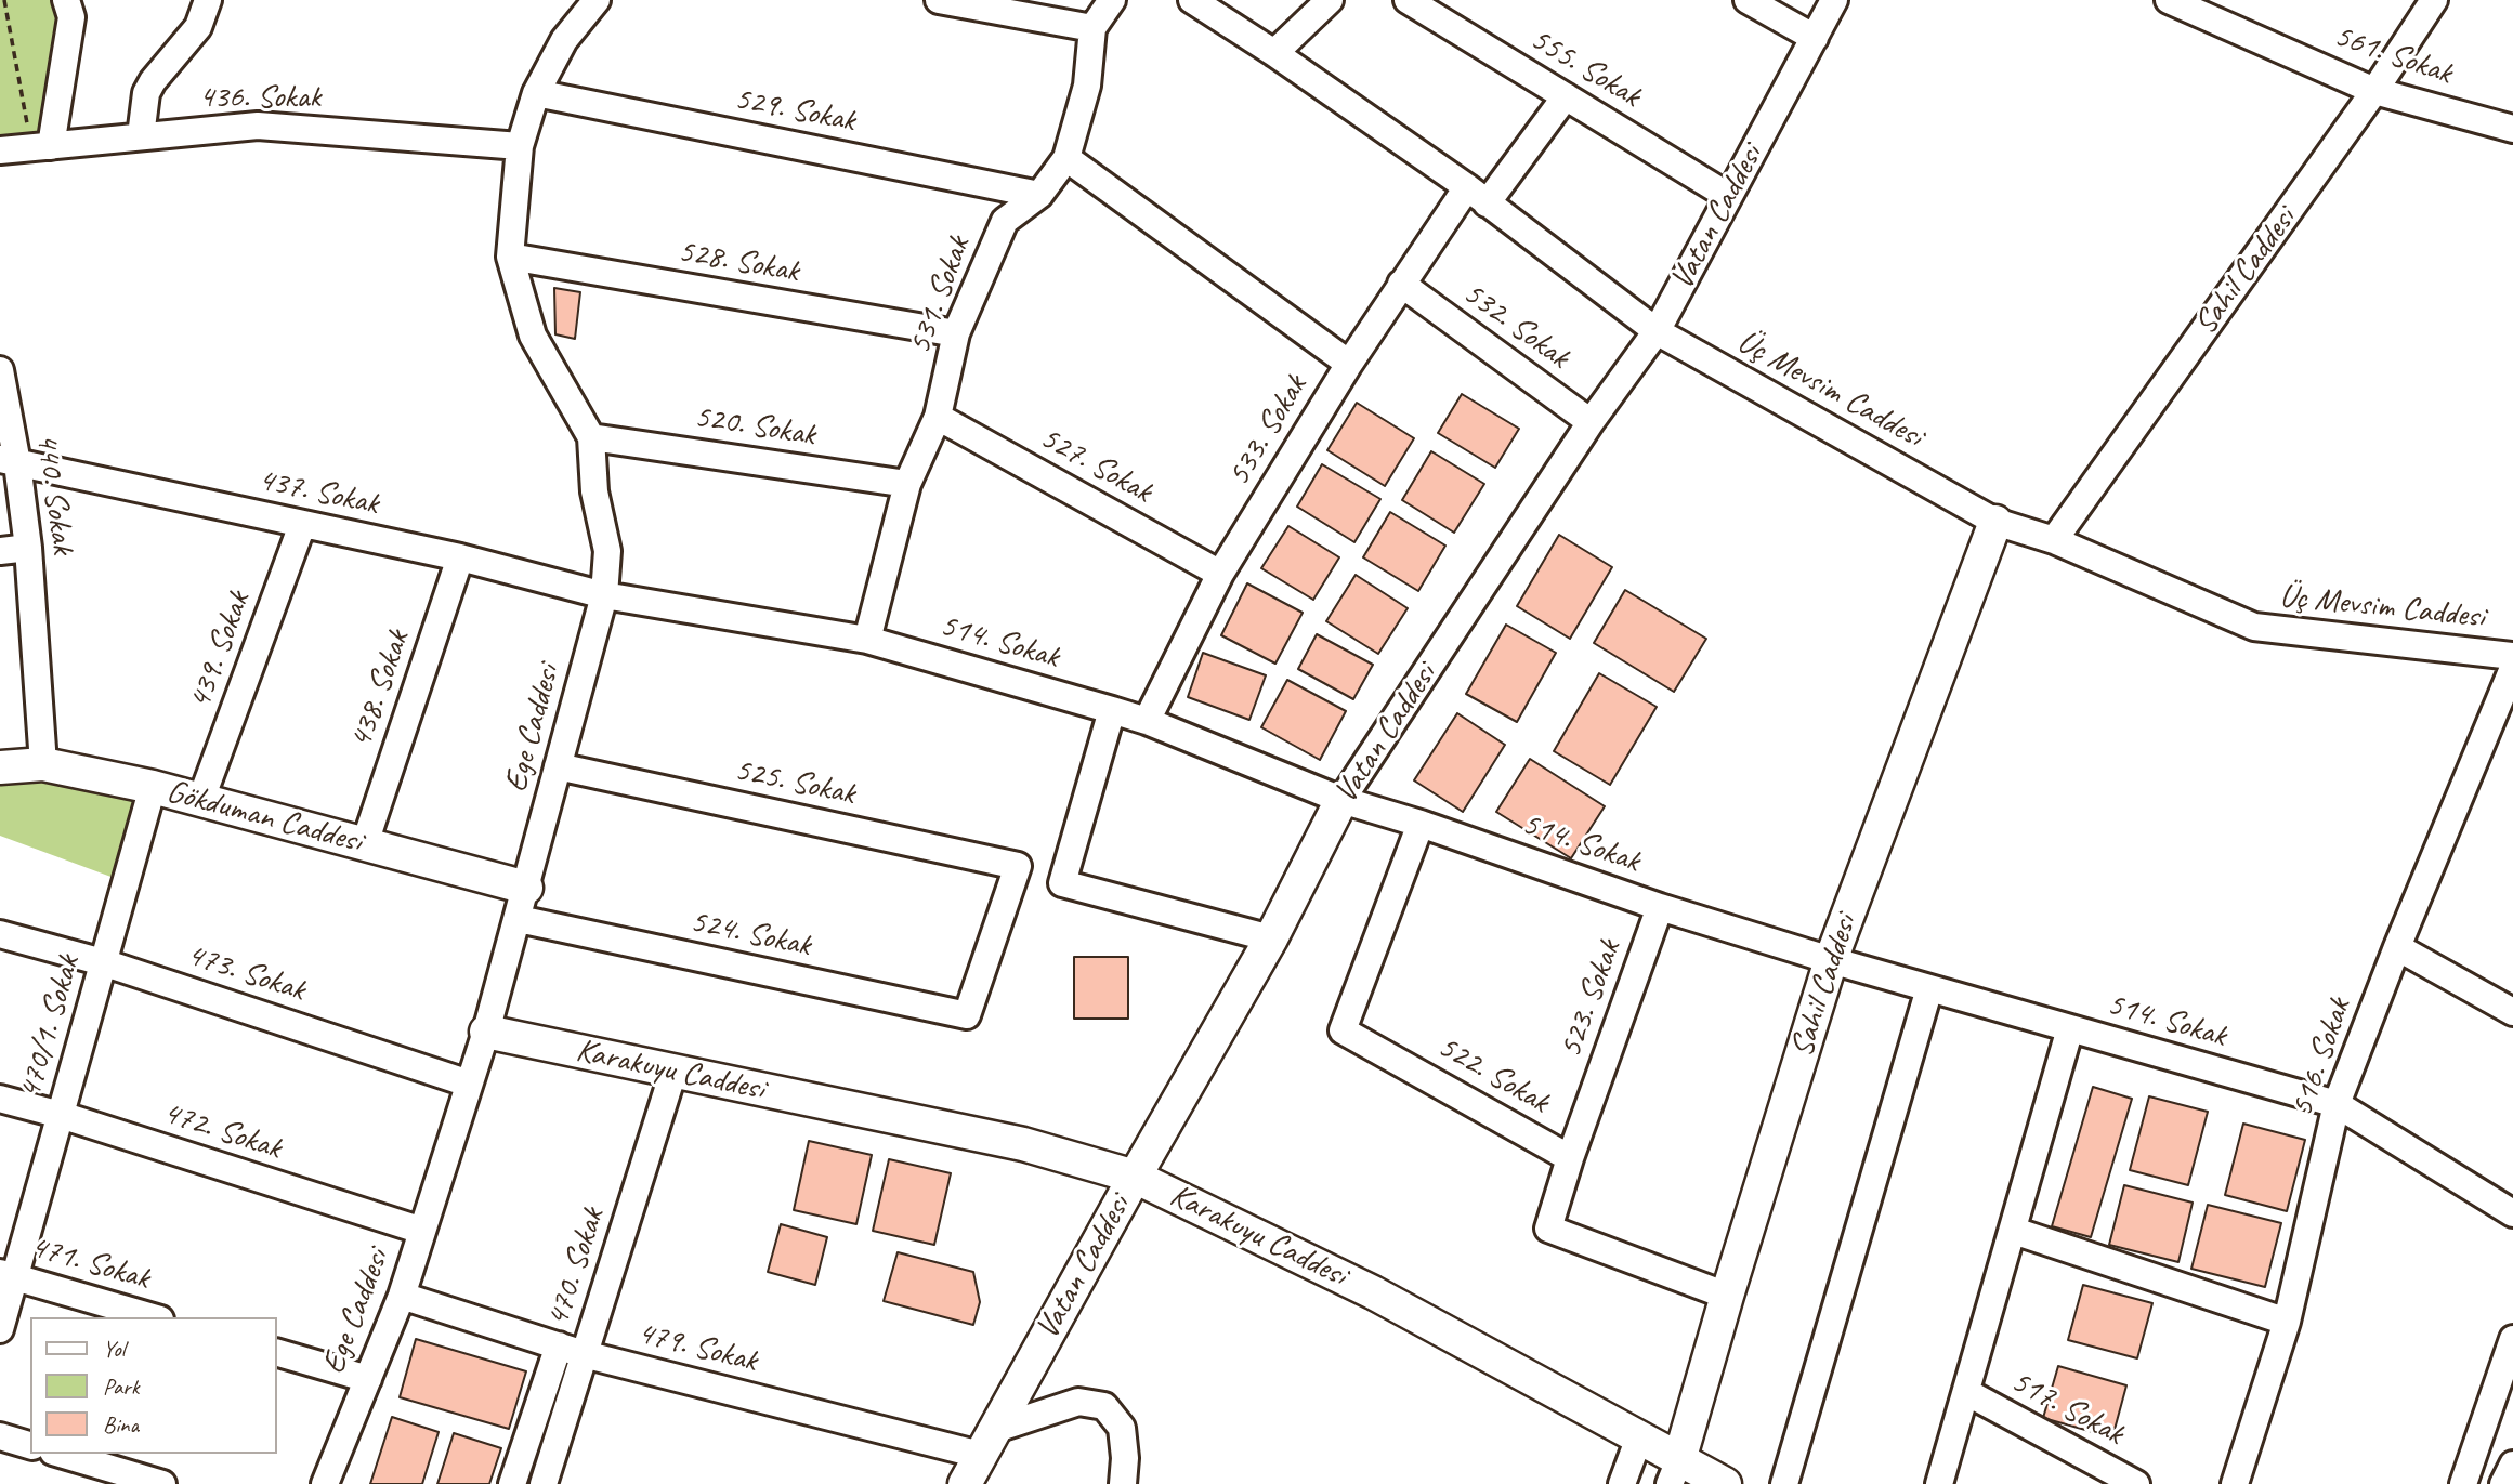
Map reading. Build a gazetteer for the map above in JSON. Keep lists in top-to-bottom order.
{
  "streets": {
    "street": [
      "561. Sokak",
      "555. Sokak",
      "436. Sokak",
      "529. Sokak",
      "Vatan Caddesi",
      "528. Sokak",
      "Sahil Caddesi",
      "531. Sokak",
      "532. Sokak",
      "Üç Mevsim Caddesi",
      "520. Sokak",
      "533. Sokak",
      "527. Sokak",
      "437. Sokak",
      "440. Sokak",
      "514. Sokak",
      "439. Sokak",
      "438. Sokak",
      "Ege Caddesi",
      "525. Sokak",
      "Gökduman Caddesi",
      "524. Sokak",
      "473. Sokak",
      "523. Sokak",
      "470/1. Sokak",
      "516. Sokak",
      "Karakuyu Caddesi",
      "522. Sokak",
      "472. Sokak",
      "471. Sokak",
      "470. Sokak",
      "479. Sokak",
      "517. Sokak"
    ]
  },
  "crossings": [
    ["561. Sokak", "Sahil Caddesi"],
    ["555. Sokak", "Vatan Caddesi"],
    ["555. Sokak", "533. Sokak"],
    ["436. Sokak", "Ege Caddesi"],
    ["529. Sokak", "531. Sokak"],
    ["529. Sokak", "Ege Caddesi"],
    ["Vatan Caddesi", "532. Sokak"],
    ["Vatan Caddesi", "Üç Mevsim Caddesi"],
    ["Vatan Caddesi", "514. Sokak"],
    ["Vatan Caddesi", "Karakuyu Caddesi"],
    ["Vatan Caddesi", "479. Sokak"],
    ["528. Sokak", "531. Sokak"],
    ["528. Sokak", "Ege Caddesi"],
    ["Sahil Caddesi", "Üç Mevsim Caddesi"],
    ["Sahil Caddesi", "514. Sokak"],
    ["Sahil Caddesi", "Karakuyu Caddesi"],
    ["531. Sokak", "520. Sokak"],
    ["531. Sokak", "527. Sokak"],
    ["531. Sokak", "514. Sokak"],
    ["532. Sokak", "533. Sokak"],
    ["Üç Mevsim Caddesi", "533. Sokak"],
    ["520. Sokak", "Ege Caddesi"],
    ["533. Sokak", "527. Sokak"],
    ["533. Sokak", "514. Sokak"],
    ["437. Sokak", "440. Sokak"],
    ["437. Sokak", "514. Sokak"],
    ["437. Sokak", "439. Sokak"],
    ["437. Sokak", "438. Sokak"],
    ["437. Sokak", "Ege Caddesi"],
    ["440. Sokak", "Gökduman Caddesi"],
    ["514. Sokak", "Ege Caddesi"],
    ["514. Sokak", "523. Sokak"],
    ["514. Sokak", "516. Sokak"],
    ["514. Sokak", "522. Sokak"],
    ["439. Sokak", "Gökduman Caddesi"],
    ["438. Sokak", "Gökduman Caddesi"],
    ["Ege Caddesi", "525. Sokak"],
    ["Ege Caddesi", "Gökduman Caddesi"],
    ["Ege Caddesi", "524. Sokak"],
    ["Ege Caddesi", "473. Sokak"],
    ["Ege Caddesi", "Karakuyu Caddesi"],
    ["Ege Caddesi", "472. Sokak"],
    ["Ege Caddesi", "479. Sokak"],
    ["525. Sokak", "524. Sokak"],
    ["Gökduman Caddesi", "470/1. Sokak"],
    ["473. Sokak", "470/1. Sokak"],
    ["523. Sokak", "522. Sokak"],
    ["470/1. Sokak", "472. Sokak"],
    ["470/1. Sokak", "471. Sokak"],
    ["Karakuyu Caddesi", "470. Sokak"],
    ["470. Sokak", "479. Sokak"]
  ],
  "legend": ["Yol", "Park", "Bina"]
}
